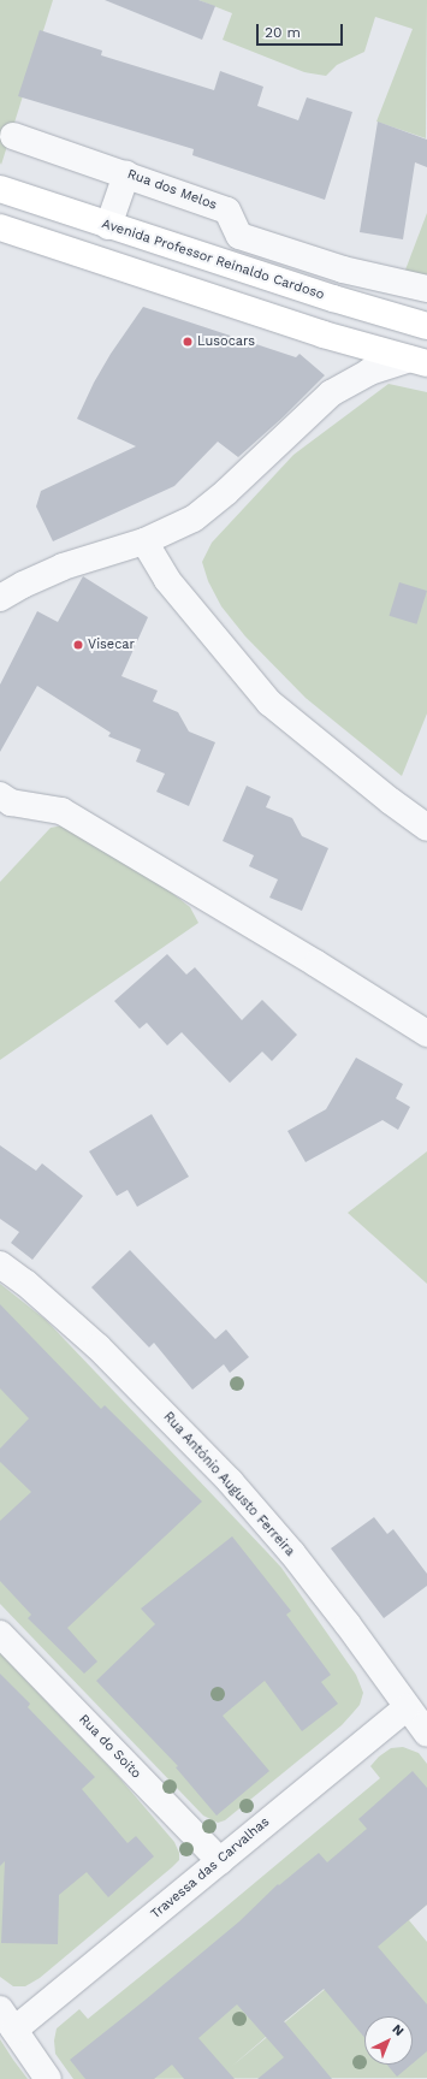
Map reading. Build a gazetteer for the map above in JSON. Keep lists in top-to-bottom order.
{
  "streets": {
    "main road": ["Avenida Professor Reinaldo Cardoso"],
    "street": [
      "Rua dos Melos",
      "Rua António Augusto Ferreira",
      "Rua do Soito",
      "Travessa das Carvalhas"
    ]
  },
  "crossings": [
    ["Rua António Augusto Ferreira", "Travessa das Carvalhas"],
    ["Rua do Soito", "Travessa das Carvalhas"]
  ],
  "places": ["Lusocars", "Visecar"],
  "scale_bar": "20 m",
  "north": "top right"
}
